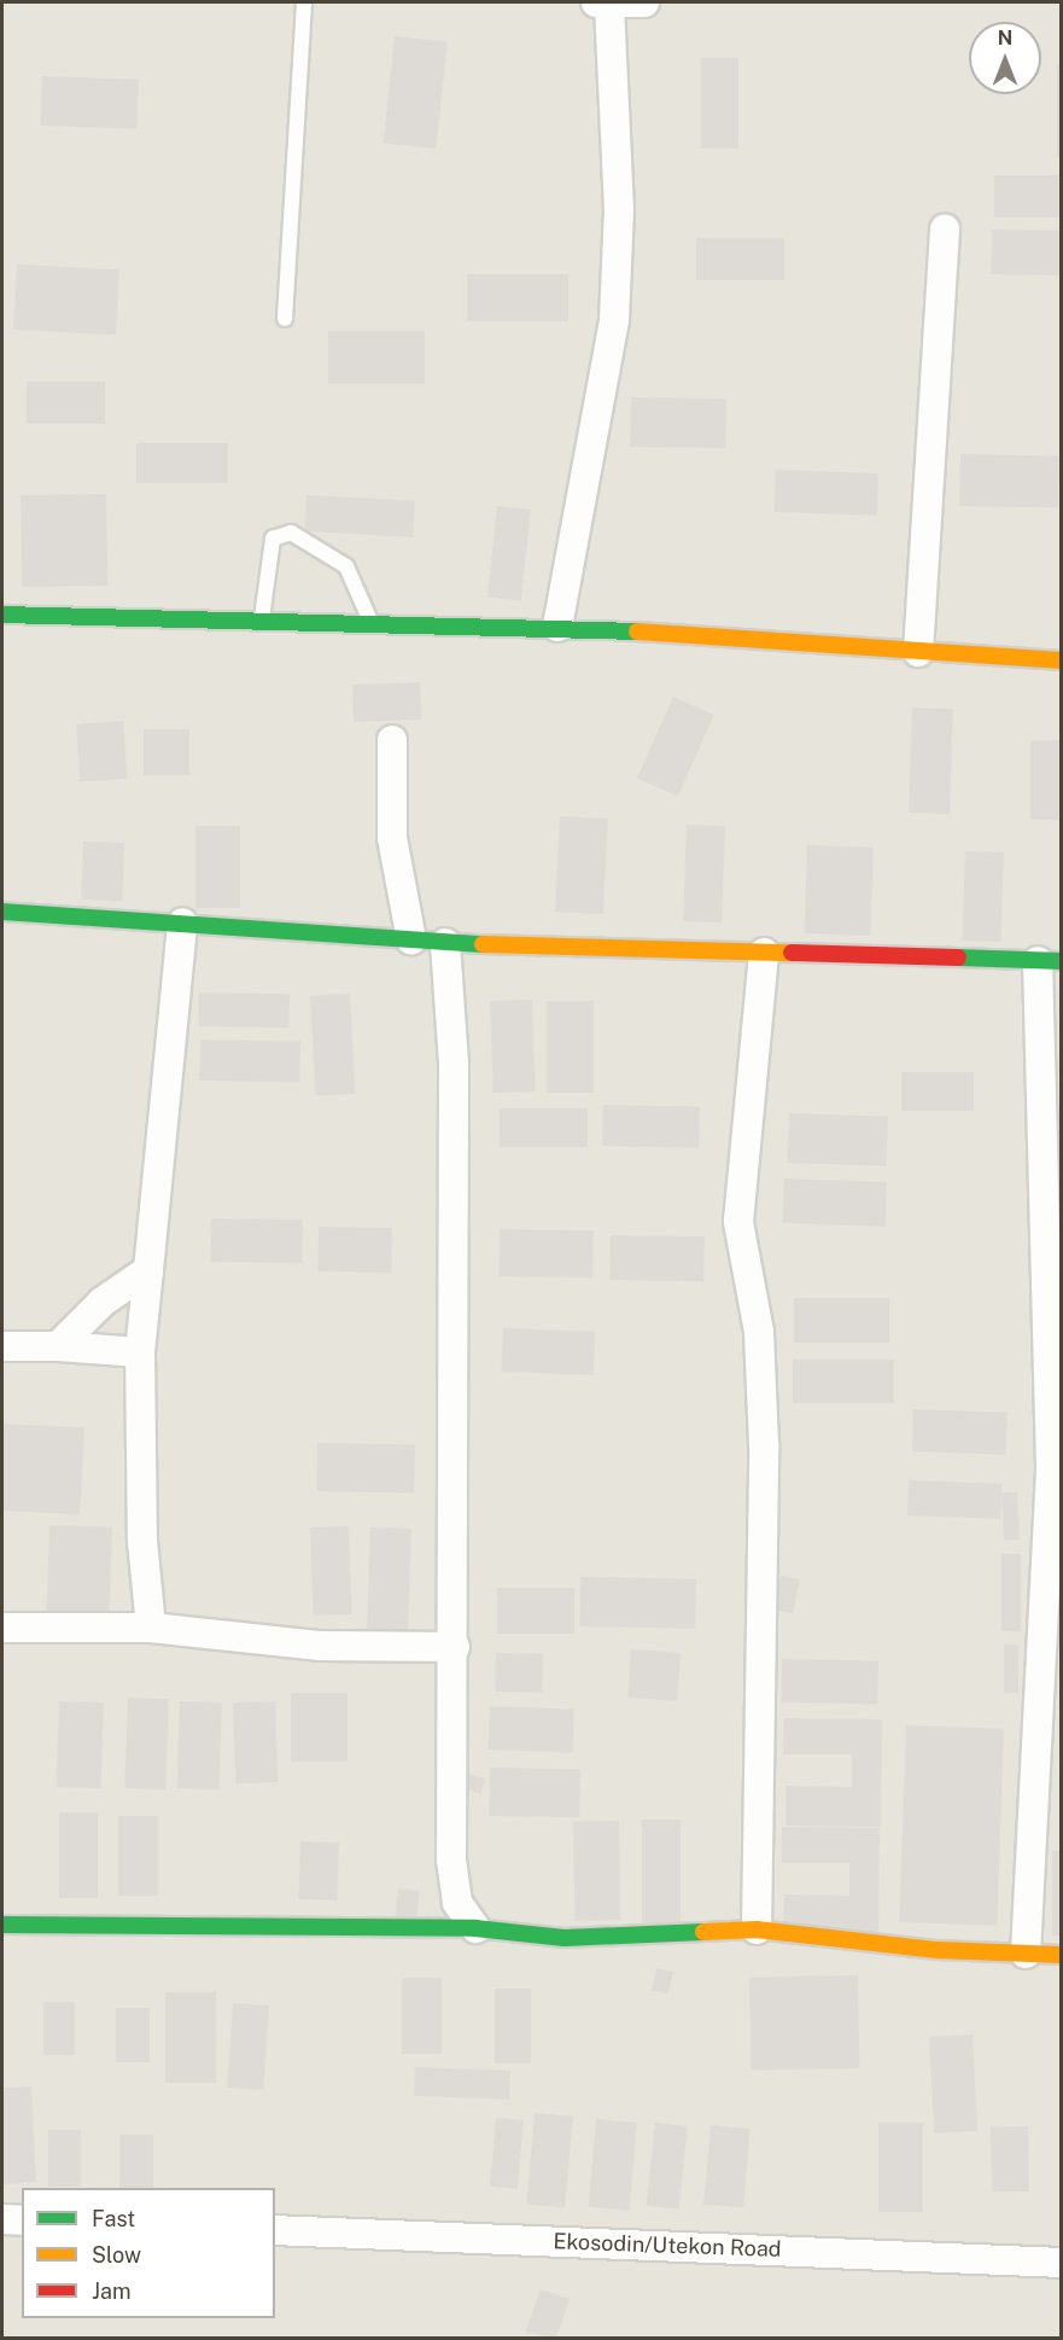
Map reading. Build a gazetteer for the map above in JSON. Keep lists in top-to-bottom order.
{
  "streets": {
    "street": ["Ekosodin/Utekon Road"]
  },
  "legend": ["Fast", "Slow", "Jam"],
  "north": "top"
}
